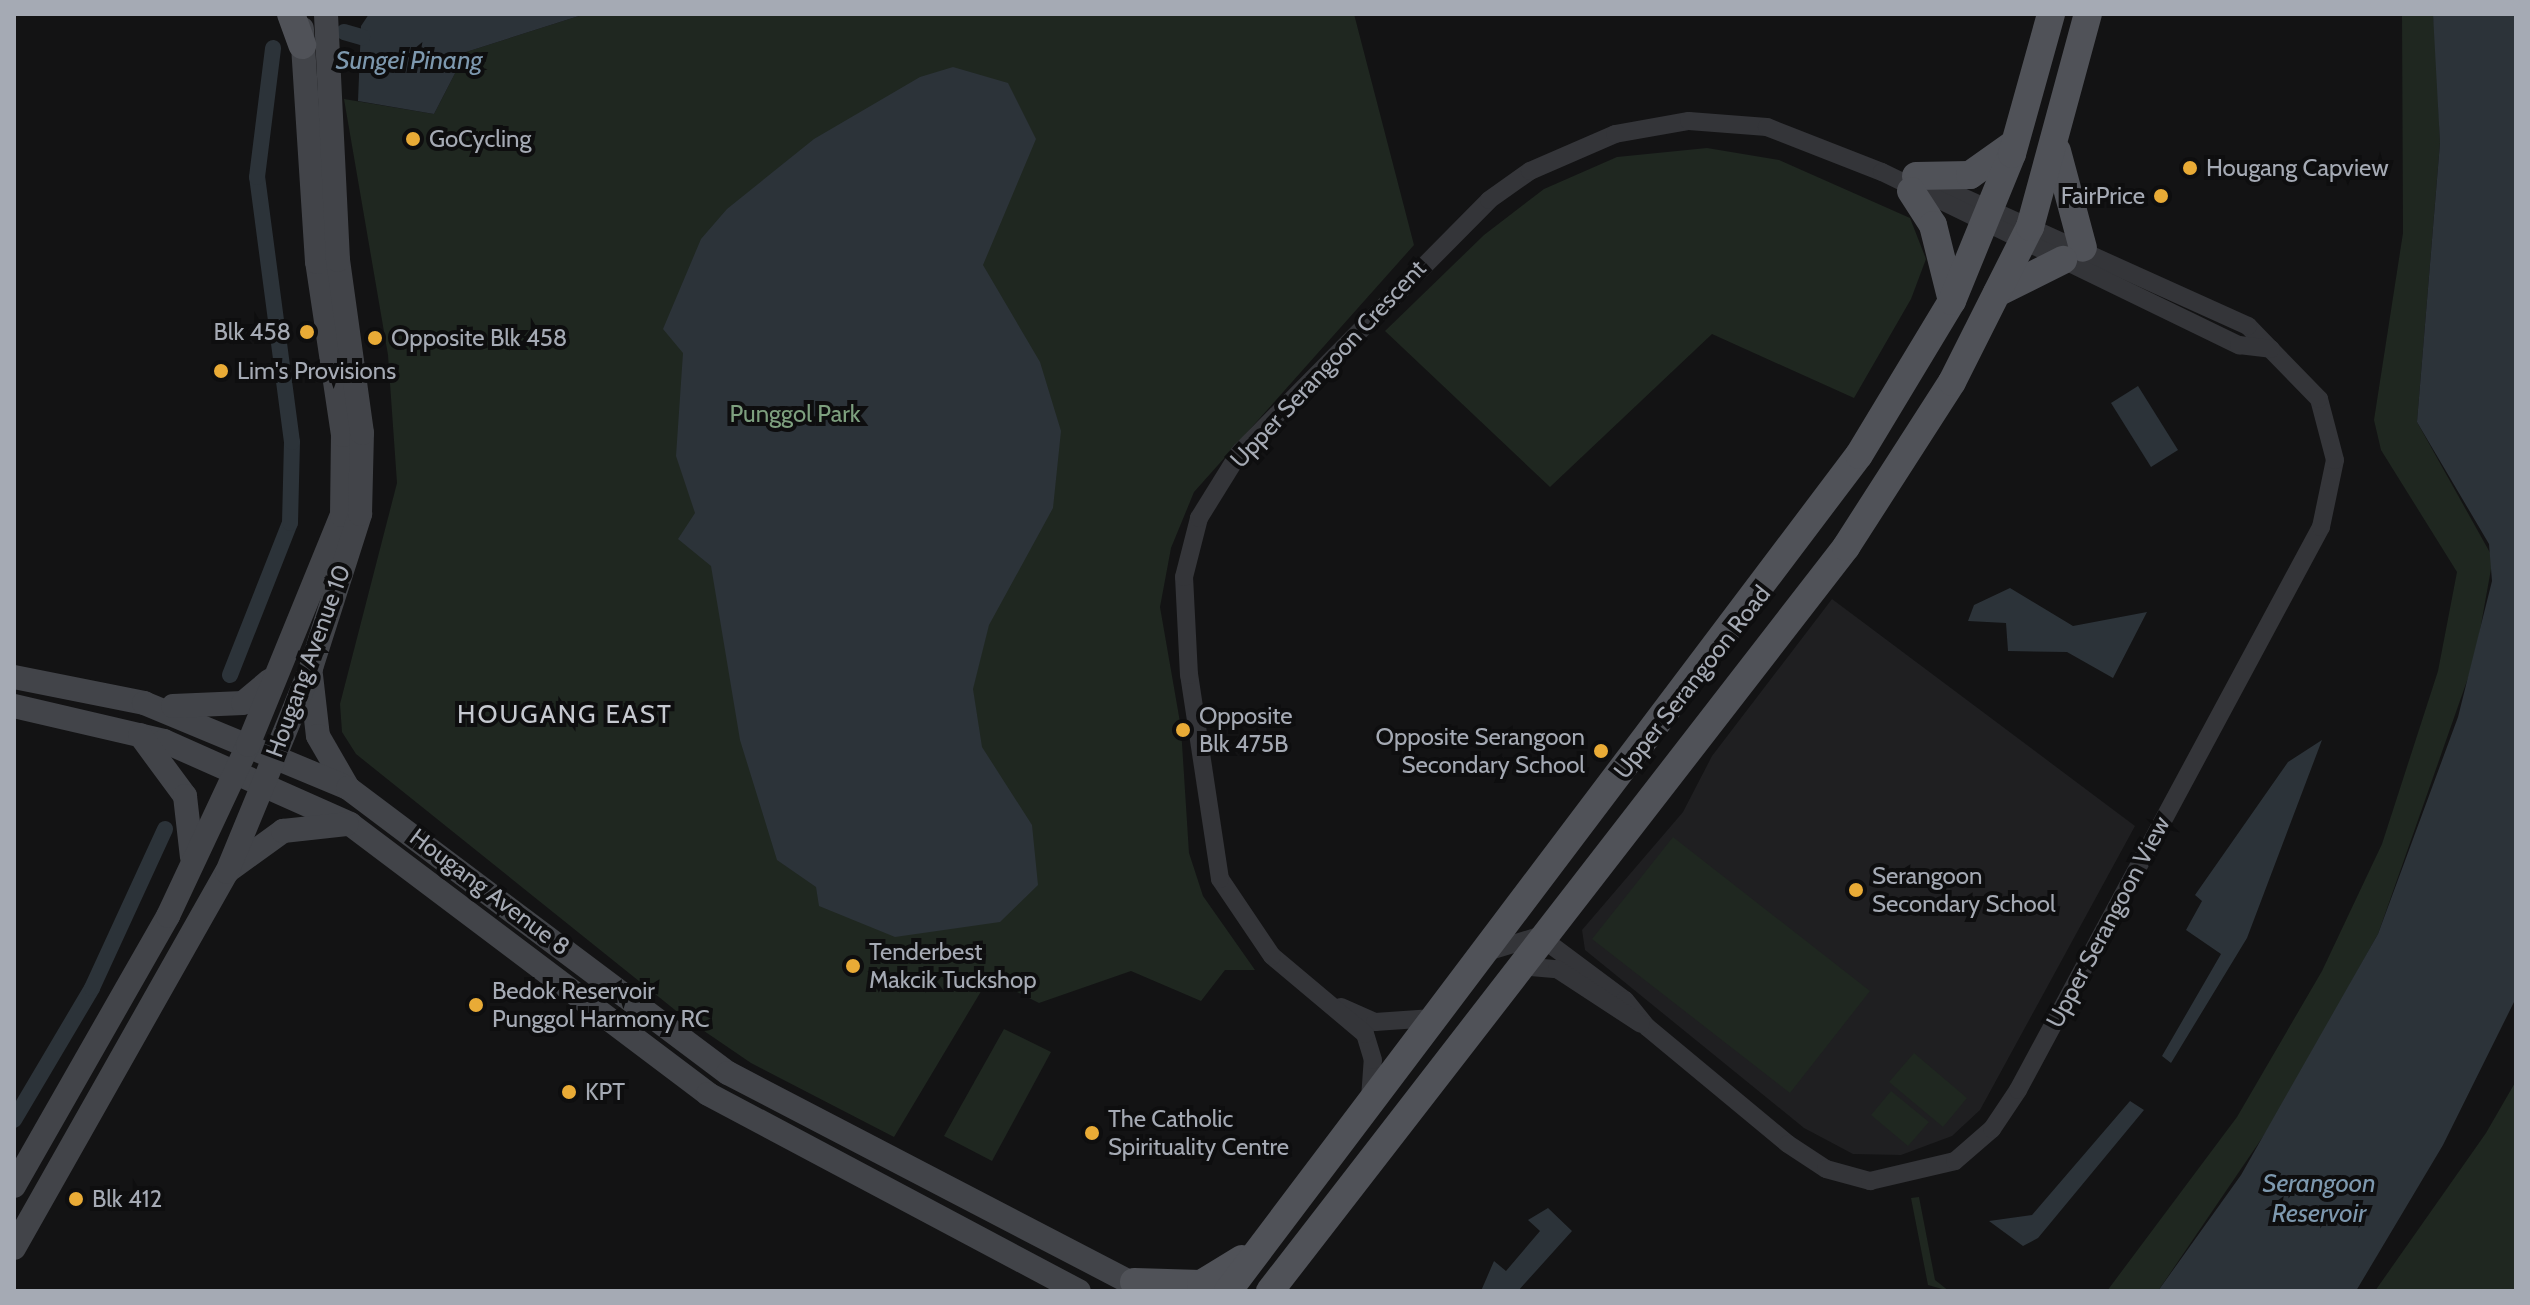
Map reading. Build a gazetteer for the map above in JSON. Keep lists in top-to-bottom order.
{
  "streets": {
    "main road": ["Hougang Avenue 10", "Upper Serangoon Road", "Hougang Avenue 8"],
    "street": ["Upper Serangoon Crescent", "Upper Serangoon View"]
  },
  "crossings": [
    ["Upper Serangoon Crescent", "Upper Serangoon Road"],
    ["Upper Serangoon Crescent", "Upper Serangoon View"],
    ["Hougang Avenue 10", "Hougang Avenue 8"],
    ["Upper Serangoon Road", "Upper Serangoon View"]
  ],
  "districts": ["HOUGANG EAST"],
  "water": ["Sungei Pinang", "Serangoon Reservoir"],
  "parks": ["Punggol Park"],
  "places": [
    "GoCycling",
    "Hougang Capview",
    "FairPrice",
    "Blk 458",
    "Opposite Blk 458",
    "Lim's Provisions",
    "Opposite Blk 475B",
    "Opposite Serangoon Secondary School",
    "Serangoon Secondary School",
    "Tenderbest Makcik Tuckshop",
    "Bedok Reservoir Punggol Harmony RC",
    "KPT",
    "The Catholic Spirituality Centre",
    "Blk 412"
  ]
}
